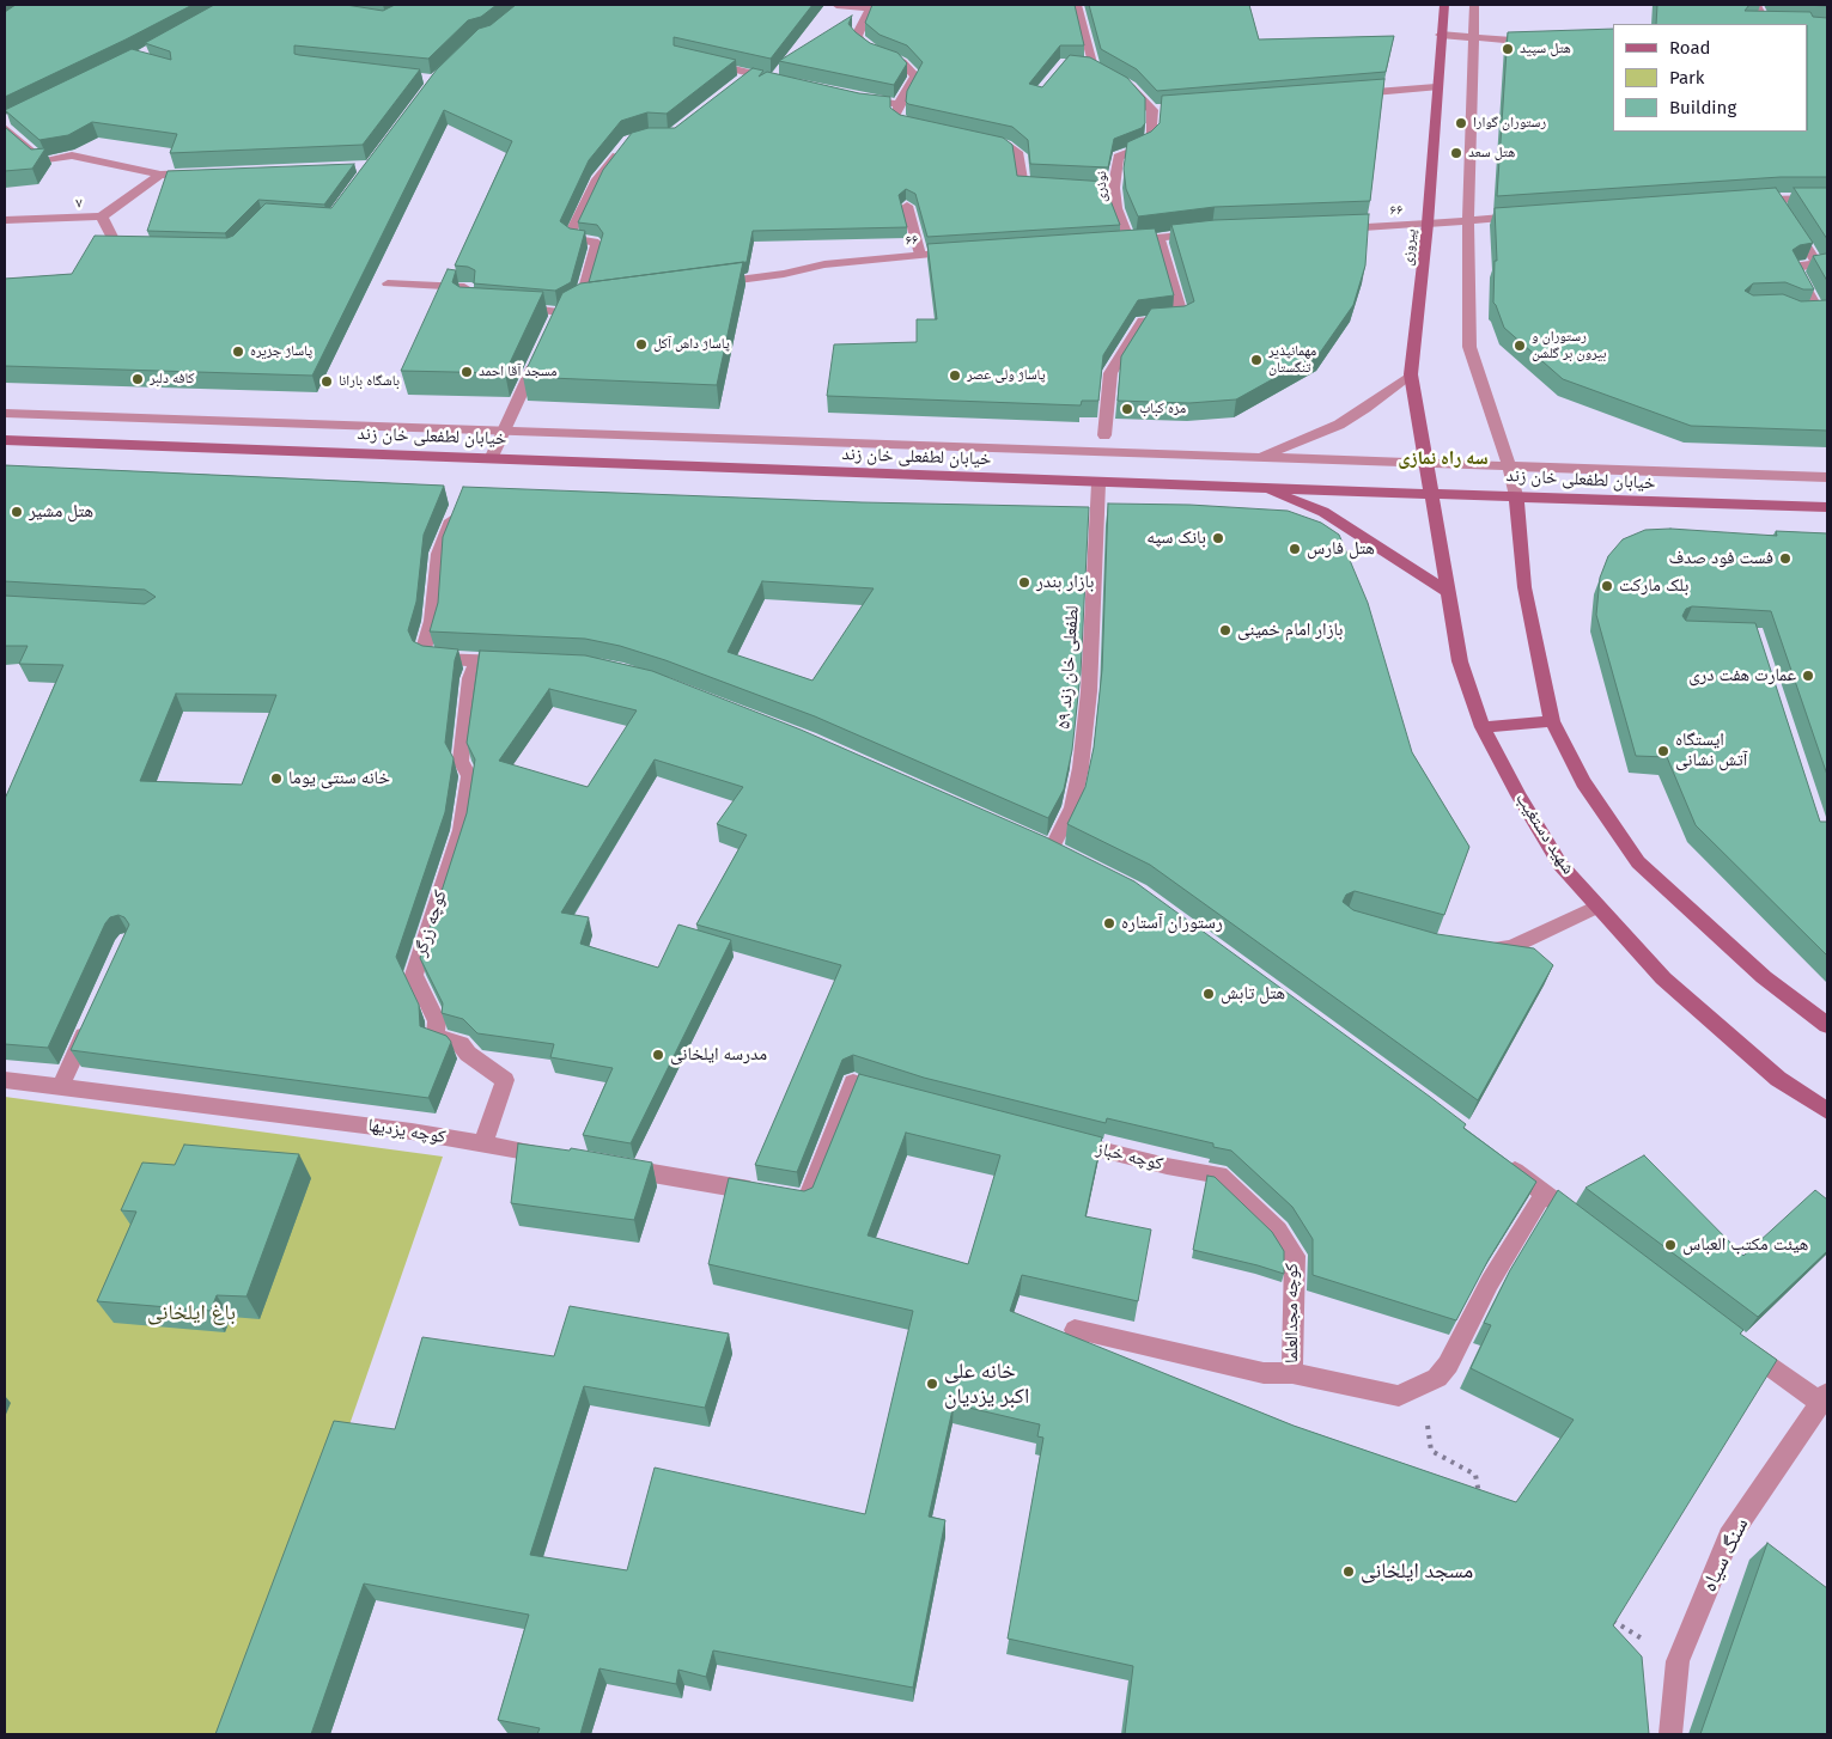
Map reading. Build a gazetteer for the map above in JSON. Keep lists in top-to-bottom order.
{
  "streets": {
    "street": [
      "نوذری",
      "۷",
      "۶۶",
      "پیروزی",
      "خیابان لطفعلی خان زند",
      "لطفعلی خان زند ۵۹",
      "شهید دستغیب",
      "کوچه زرگر",
      "کوچه یزدیها",
      "کوچه خباز",
      "کوچه مجدالعلما",
      "سنگ سیاه"
    ]
  },
  "crossings": [
    ["۶۶", "پیروزی"],
    ["پیروزی", "خیابان لطفعلی خان زند"],
    ["پیروزی", "شهید دستغیب"],
    ["خیابان لطفعلی خان زند", "لطفعلی خان زند ۵۹"],
    ["خیابان لطفعلی خان زند", "شهید دستغیب"],
    ["کوچه زرگر", "کوچه یزدیها"],
    ["کوچه خباز", "کوچه مجدالعلما"]
  ],
  "districts": ["سه راه نمازی"],
  "parks": ["باغ ایلخانی"],
  "places": [
    "هتل سپید",
    "رستوران گوارا",
    "هتل سعد",
    "پاساژ داش آکل",
    "رستوران و بیرون بر گلشن",
    "پاساژ جزیره",
    "مهمانپذیر تنگستان",
    "مسجد آقا احمد",
    "پاساژ ولی عصر",
    "کافه دلبر",
    "باشگاه بارانا",
    "مزه کباب",
    "هتل مشیر",
    "بانک سپه",
    "هتل فارس",
    "فست فود صدف",
    "بازار بندر",
    "بلک مارکت",
    "بازار امام خمینی",
    "عمارت هفت دری",
    "ایستگاه آتش نشانی",
    "خانه سنتی یوما",
    "رستوران آستاره",
    "هتل تابش",
    "مدرسه ایلخانی",
    "هیئت مکتب العباس",
    "خانه علی اکبر یزدیان",
    "مسجد ایلخانی"
  ],
  "legend": ["Road", "Park", "Building"]
}
